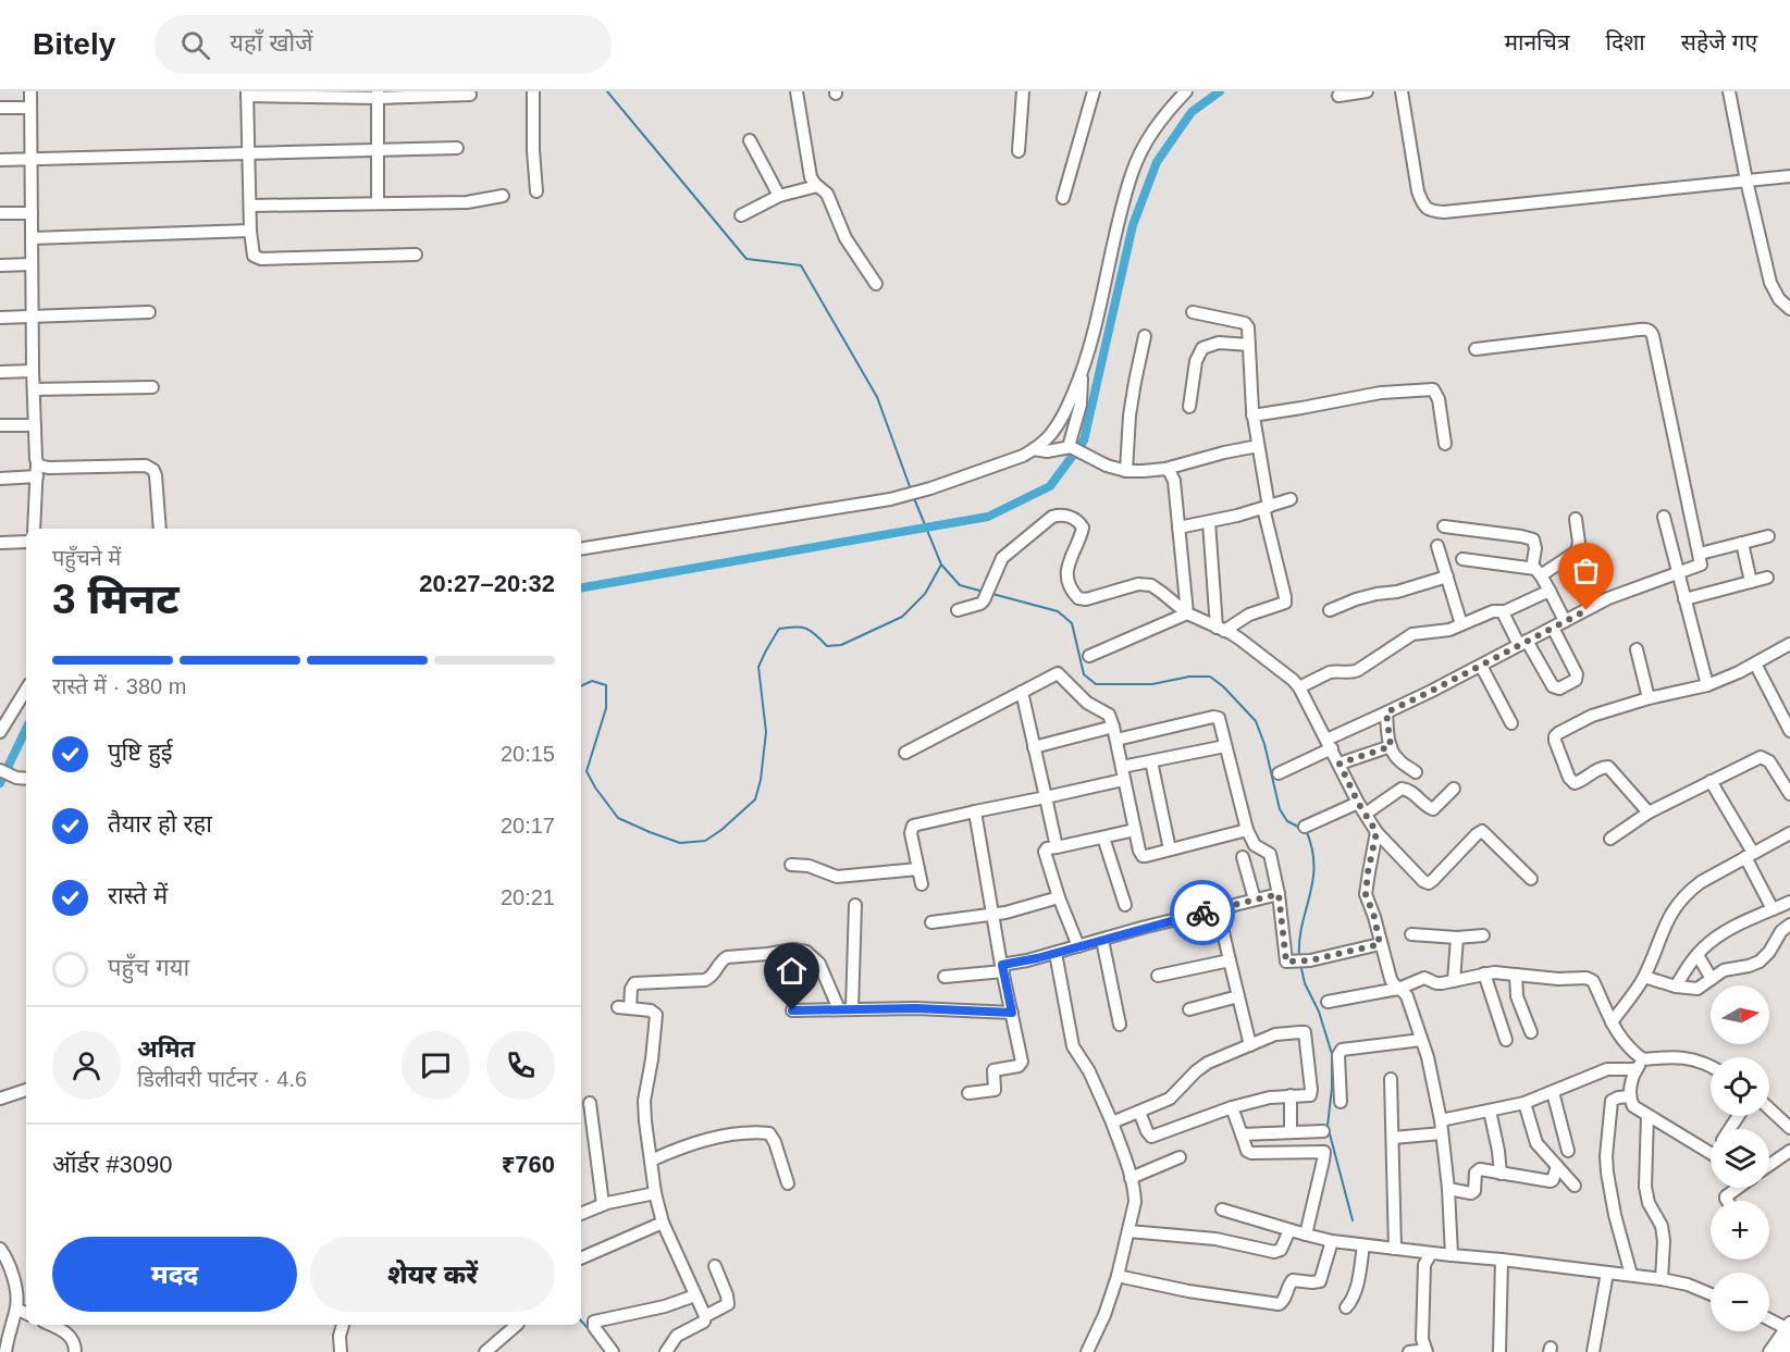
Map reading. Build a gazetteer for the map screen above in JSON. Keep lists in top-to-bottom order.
{
  "north": "right",
  "page": {
    "header": "Bitely",
    "search": "यहाँ खोजें",
    "nav": ["मानचित्र", "दिशा", "सहेजे गए"],
    "heading": ["3 मिनट", "पहुँचने में", "20:27–20:32"],
    "panel": [
      "अमित",
      "डिलीवरी पार्टनर · 4.6",
      "ऑर्डर #3090",
      "₹760"
    ],
    "bar": "रास्ते में · 380 m",
    "list": [
      ["पुष्टि हुई", "20:15"],
      ["तैयार हो रहा", "20:17"],
      ["रास्ते में", "20:21"],
      "पहुँच गया"
    ],
    "map_buttons": ["+", "−"],
    "buttons": ["मदद", "शेयर करें"]
  }
}
